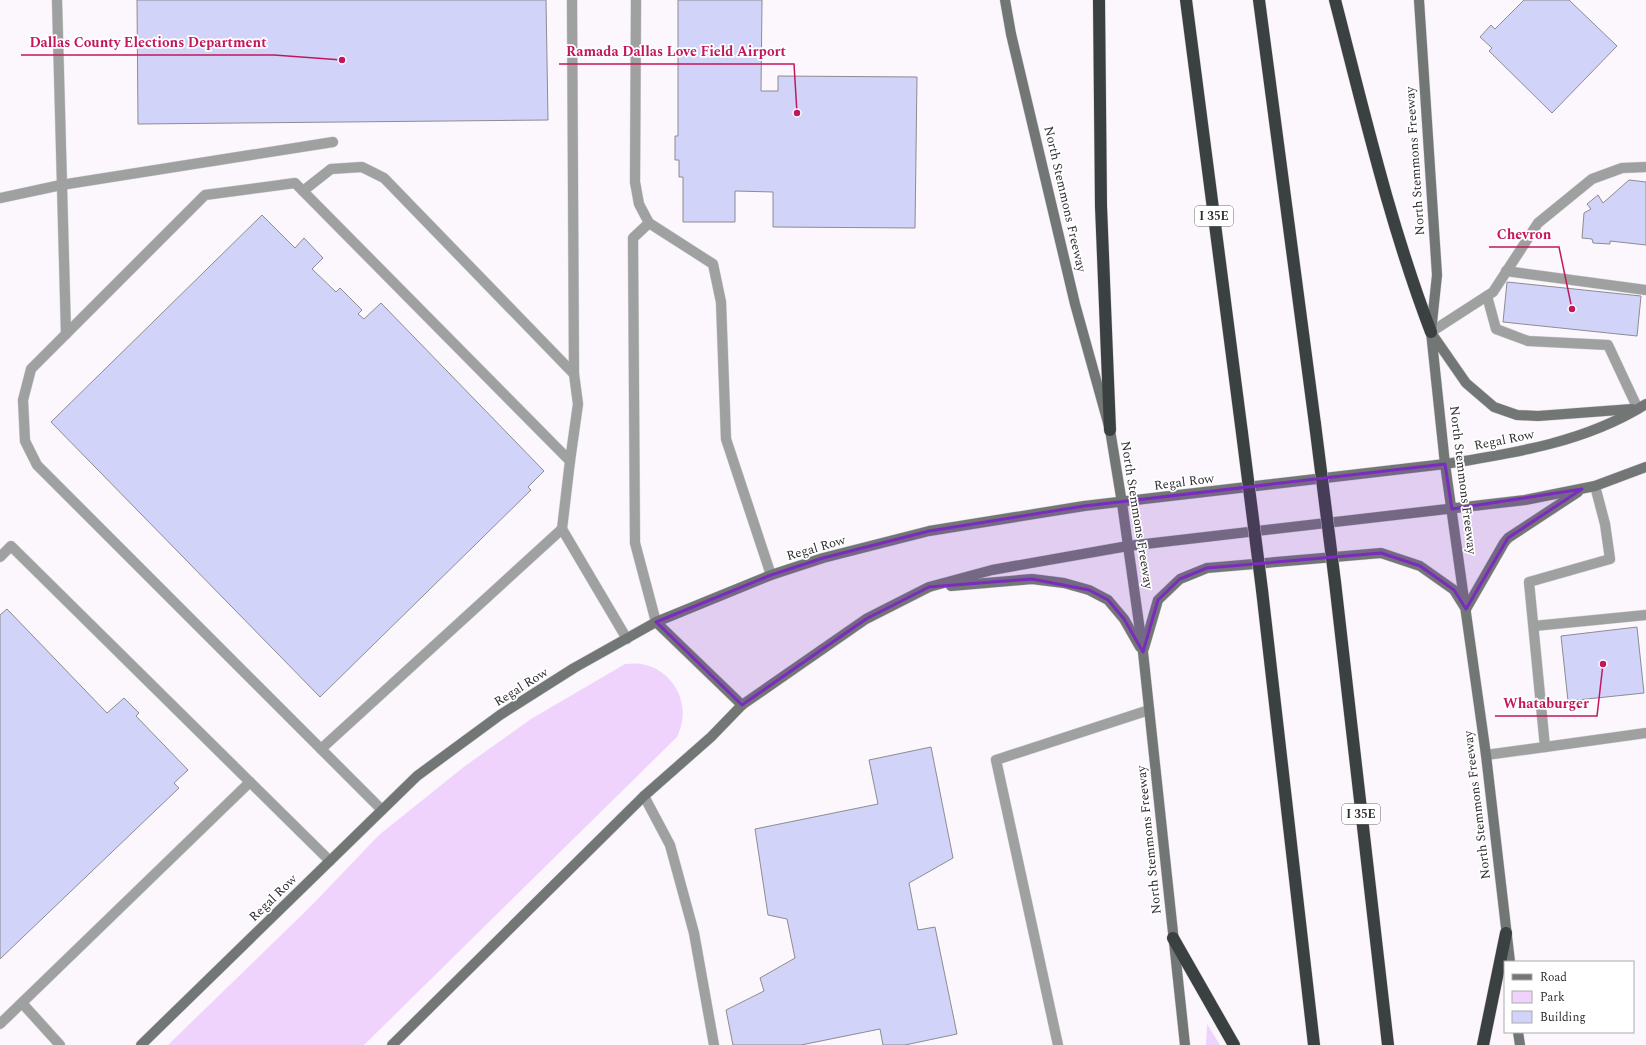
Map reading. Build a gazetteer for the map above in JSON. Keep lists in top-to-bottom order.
{
  "streets": {
    "highway": ["I 35E"],
    "main road": ["North Stemmons Freeway", "Regal Row"]
  },
  "crossings": [
    ["North Stemmons Freeway", "Regal Row"]
  ],
  "places": [
    "Dallas County Elections Department",
    "Ramada Dallas Love Field Airport",
    "Chevron",
    "Whataburger"
  ],
  "legend": ["Road", "Park", "Building"]
}
